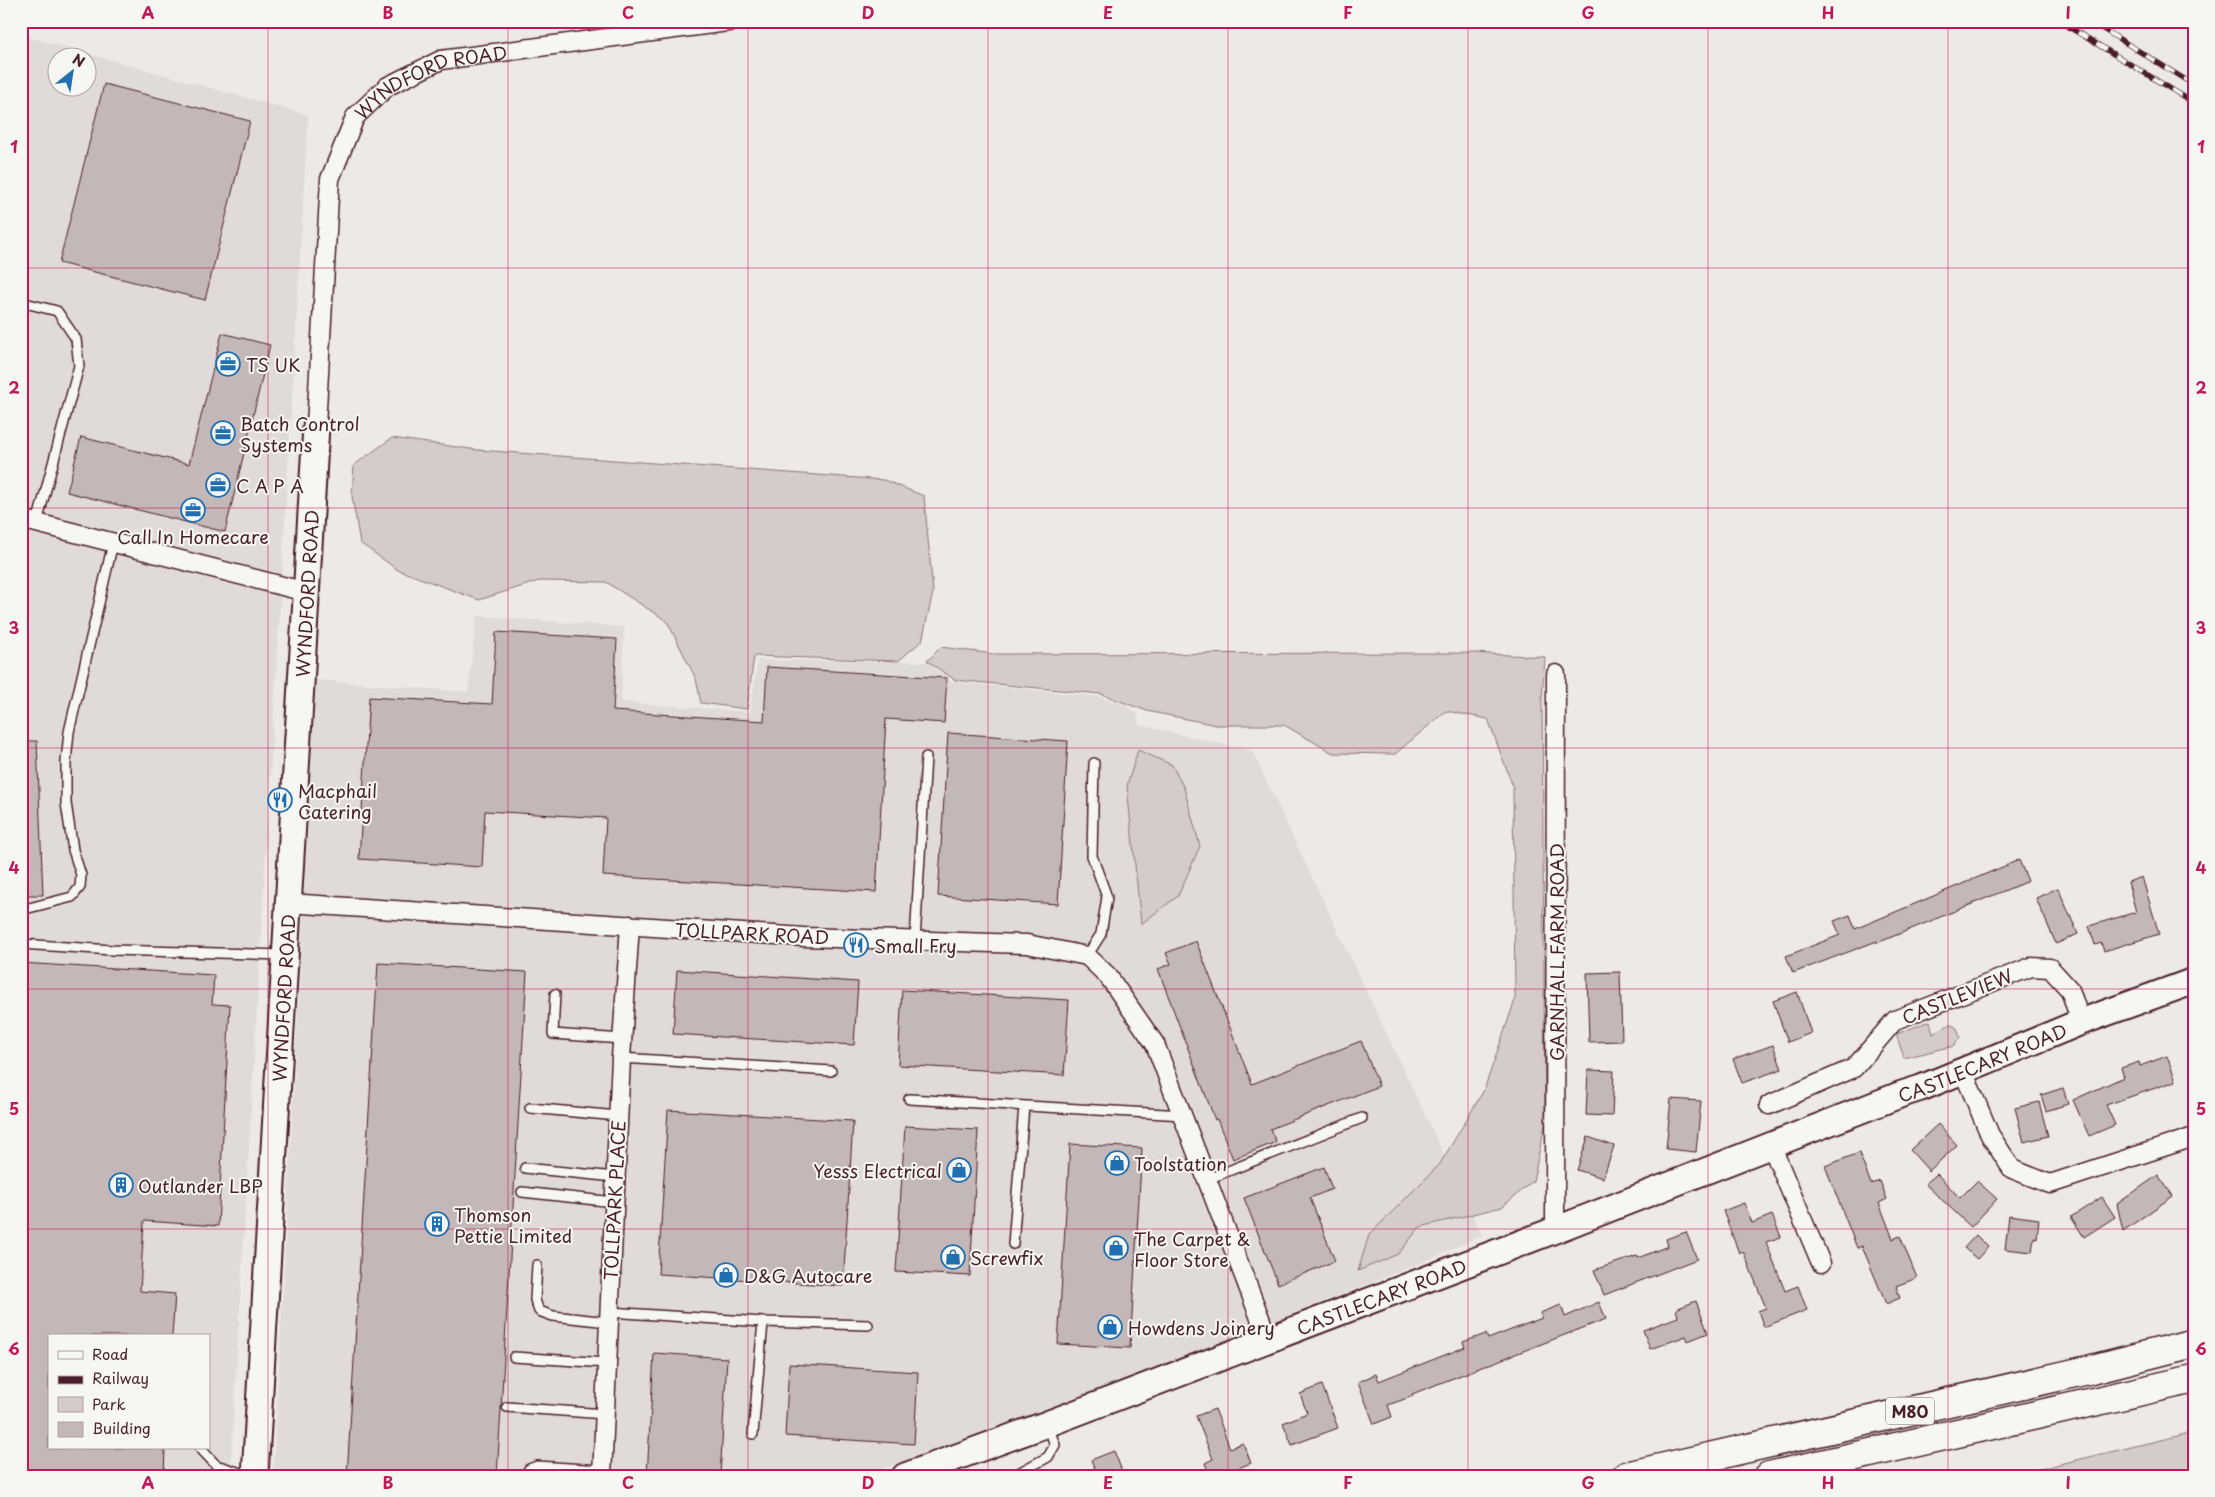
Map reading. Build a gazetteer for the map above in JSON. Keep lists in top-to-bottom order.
{
  "streets": {
    "highway": ["M80"],
    "main road": ["WYNDFORD ROAD", "CASTLECARY ROAD"],
    "street": [
      "TOLLPARK ROAD",
      "GARNHALL FARM ROAD",
      "CASTLEVIEW",
      "TOLLPARK PLACE"
    ]
  },
  "crossings": [
    ["WYNDFORD ROAD", "TOLLPARK ROAD"],
    ["TOLLPARK ROAD", "TOLLPARK PLACE"],
    ["GARNHALL FARM ROAD", "CASTLECARY ROAD"],
    ["CASTLEVIEW", "CASTLECARY ROAD"]
  ],
  "places": {
    "office": [
      "TS UK",
      "Batch Control Systems",
      "C A P A",
      "Call In Homecare"
    ],
    "restaurant": ["Macphail Catering", "Small Fry"],
    "shop": [
      "Toolstation",
      "Yesss Electrical",
      "The Carpet & Floor Store",
      "Screwfix",
      "D&G Autocare",
      "Howdens Joinery"
    ],
    "building": ["Outlander LBP", "Thomson Pettie Limited"]
  },
  "legend": [
    "Road",
    "Railway",
    "Park",
    "Building"
  ],
  "north": "top right",
  "grid": {
    "columns": [
      "A",
      "B",
      "C",
      "D",
      "E",
      "F",
      "G",
      "H",
      "I"
    ],
    "rows": [
      "1",
      "2",
      "3",
      "4",
      "5",
      "6"
    ]
  }
}
